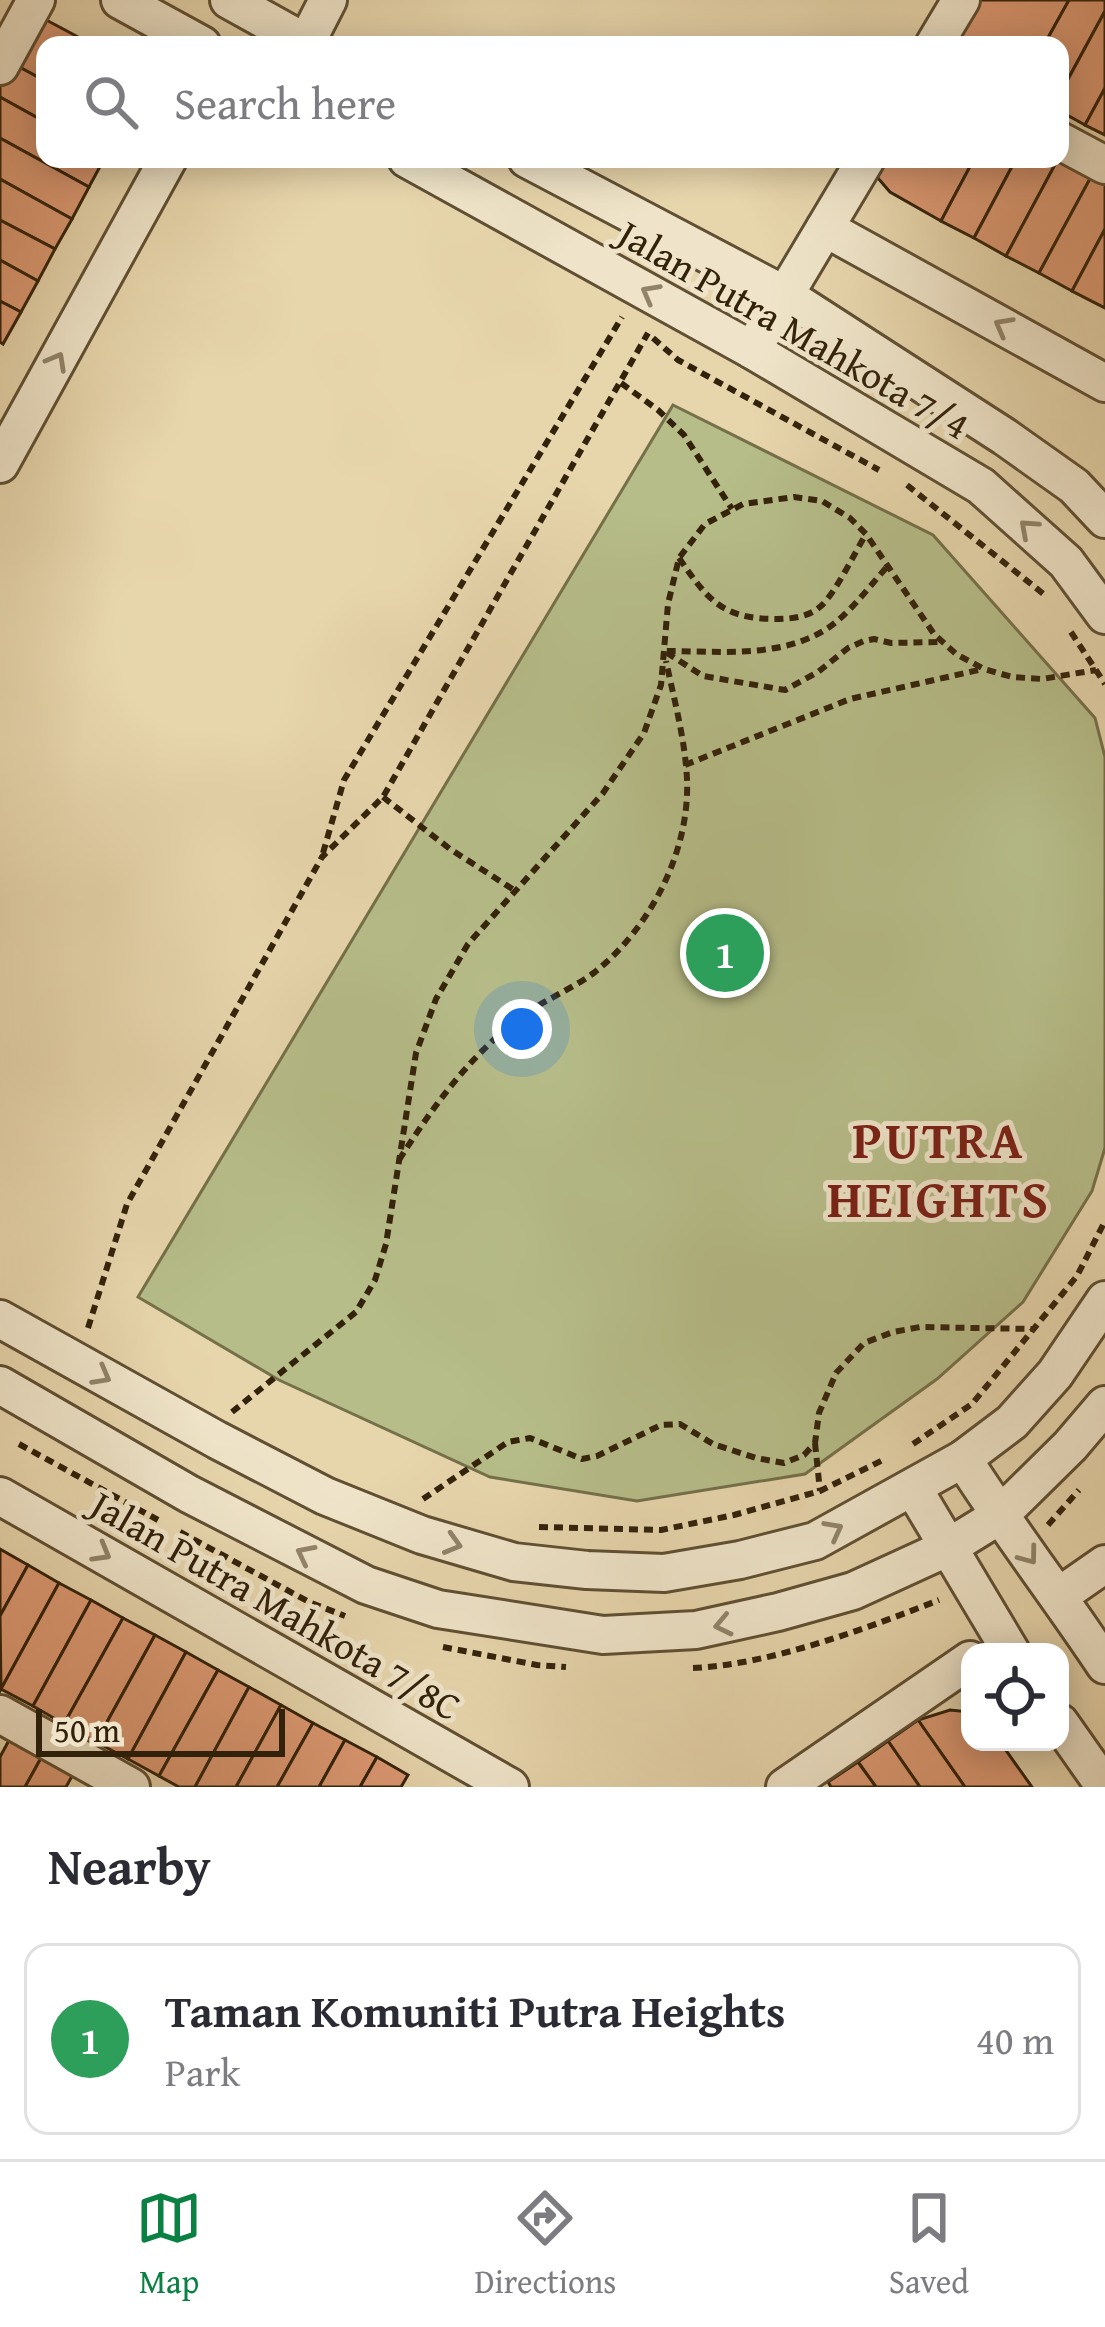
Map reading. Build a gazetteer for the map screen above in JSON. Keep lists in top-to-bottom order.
{
  "streets": {
    "street": ["Jalan Putra Mahkota 7/4", "Jalan Putra Mahkota 7/8C"]
  },
  "districts": ["PUTRA HEIGHTS"],
  "scale_bar": "50 m",
  "page": {
    "search": "Search here",
    "pins": "1",
    "scale": "50 m",
    "heading": "Nearby",
    "list": [
      {
        "mark": "1",
        "name": "Taman Komuniti Putra Heights",
        "note": "Park",
        "value": "40 m"
      }
    ],
    "nav": ["Map", "Directions", "Saved"]
  }
}
